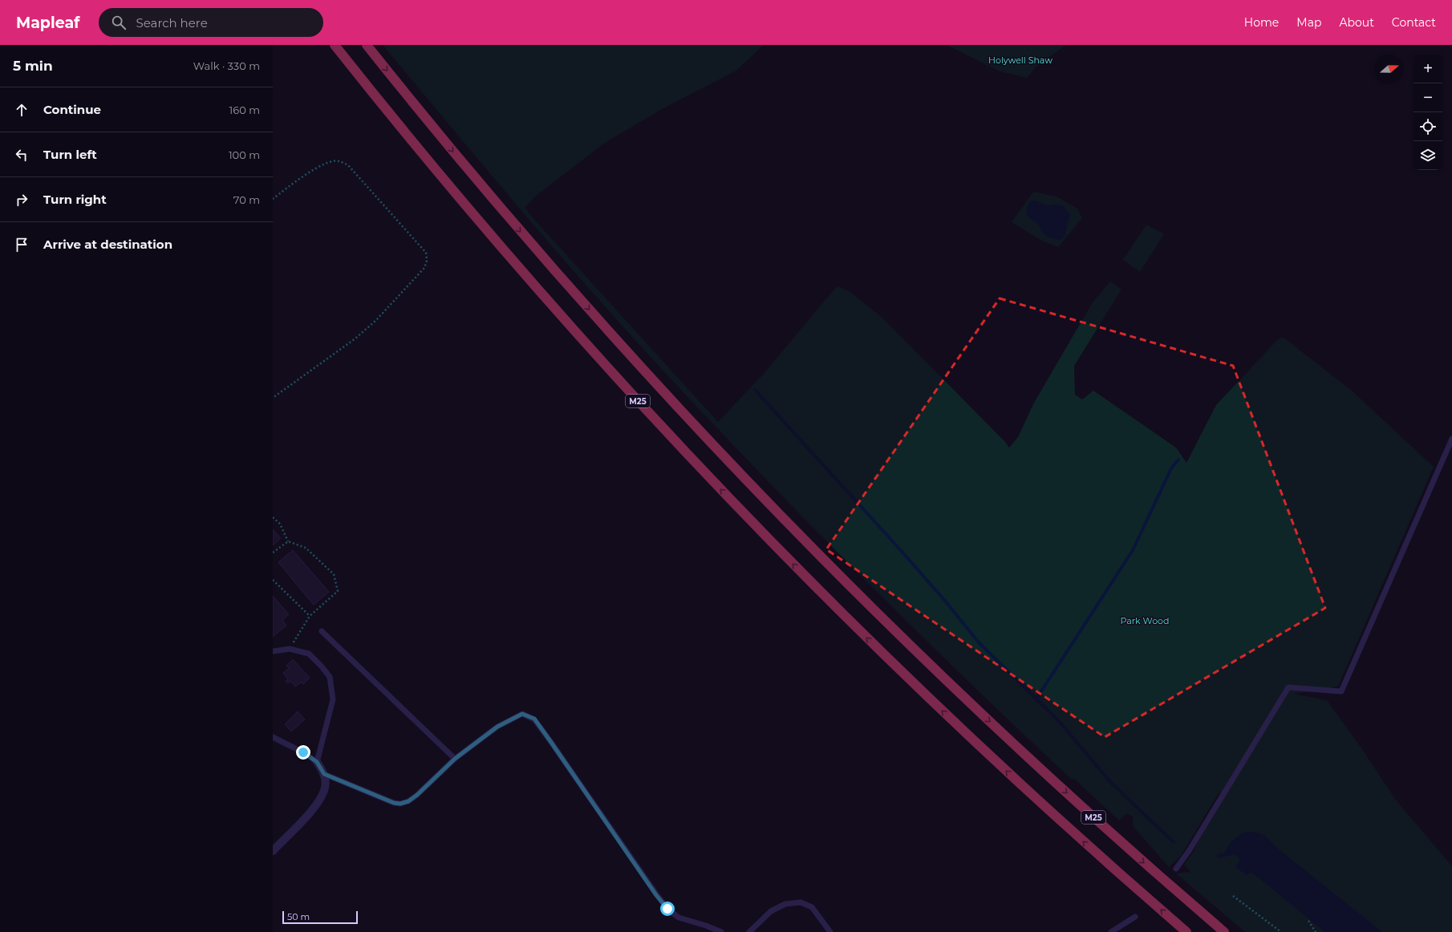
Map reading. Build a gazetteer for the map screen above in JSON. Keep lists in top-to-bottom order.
{
  "streets": {
    "highway": ["M25"]
  },
  "parks": ["Holywell Shaw", "Park Wood"],
  "scale_bar": "50 m",
  "north": "right",
  "page": {
    "header": "Mapleaf",
    "search": "Search here",
    "nav": [
      "Home",
      "Map",
      "About",
      "Contact"
    ],
    "heading": ["5 min", "Walk · 330 m"],
    "map_buttons": ["+", "−"],
    "list": [
      ["Continue", "160 m"],
      ["Turn left", "100 m"],
      ["Turn right", "70 m"],
      "Arrive at destination"
    ],
    "scale": "50 m"
  }
}
